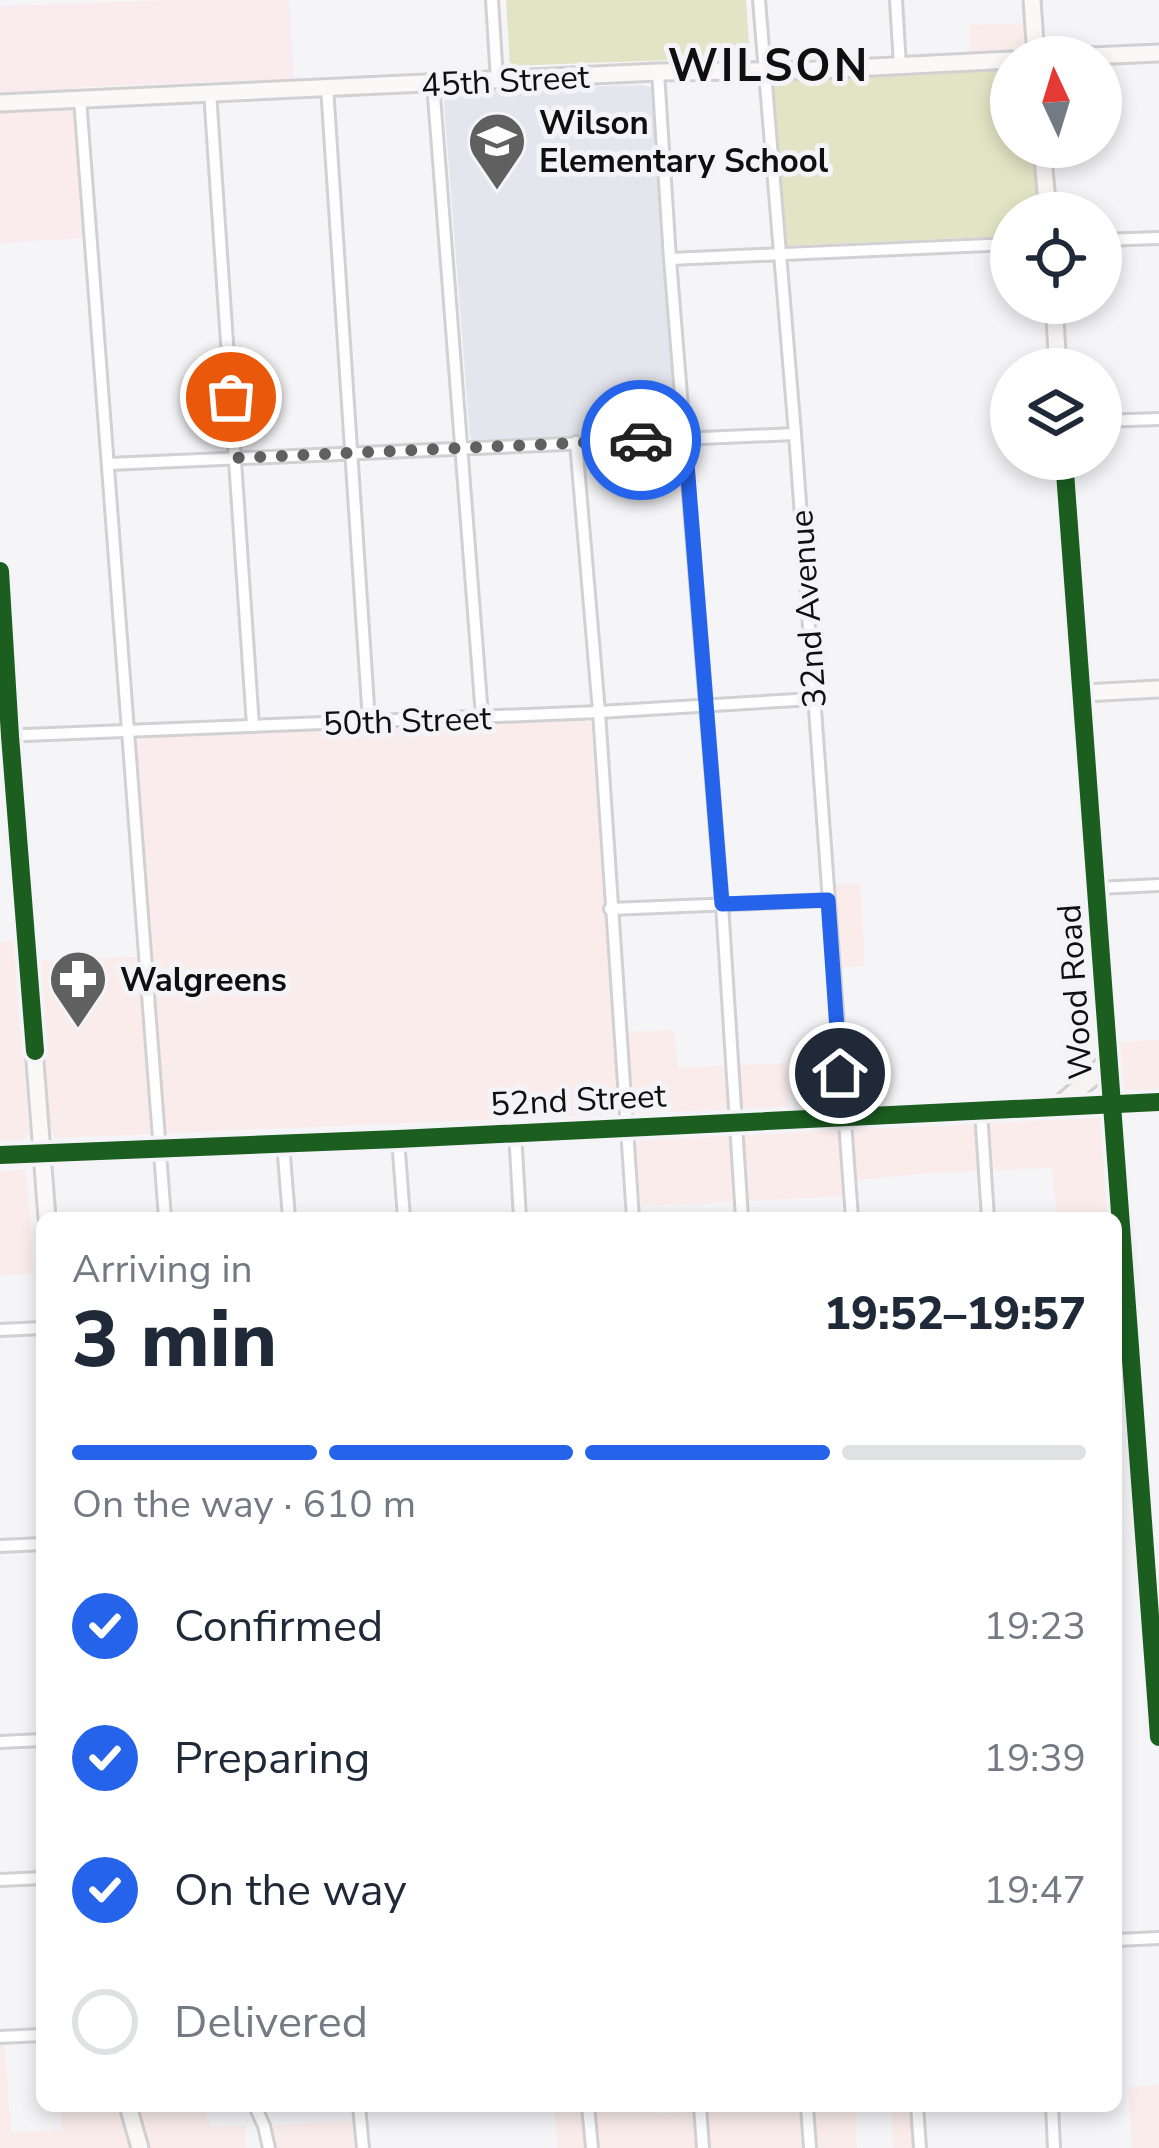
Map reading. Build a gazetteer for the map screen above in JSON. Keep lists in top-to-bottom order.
{
  "streets": {
    "main road": ["52nd Street"],
    "street": [
      "45th Street",
      "32nd Avenue",
      "50th Street",
      "Wood Road"
    ]
  },
  "crossings": [
    ["45th Street", "32nd Avenue"],
    ["32nd Avenue", "50th Street"],
    ["32nd Avenue", "52nd Street"],
    ["Wood Road", "52nd Street"]
  ],
  "districts": ["WILSON"],
  "places": {
    "school or university": ["Wilson Elementary School"],
    "pharmacy": ["Walgreens"]
  },
  "north": "top",
  "page": {
    "heading": ["3 min", "Arriving in", "19:52–19:57"],
    "bar": "On the way · 610 m",
    "list": [
      ["Confirmed", "19:23"],
      ["Preparing", "19:39"],
      ["On the way", "19:47"],
      "Delivered"
    ]
  }
}
